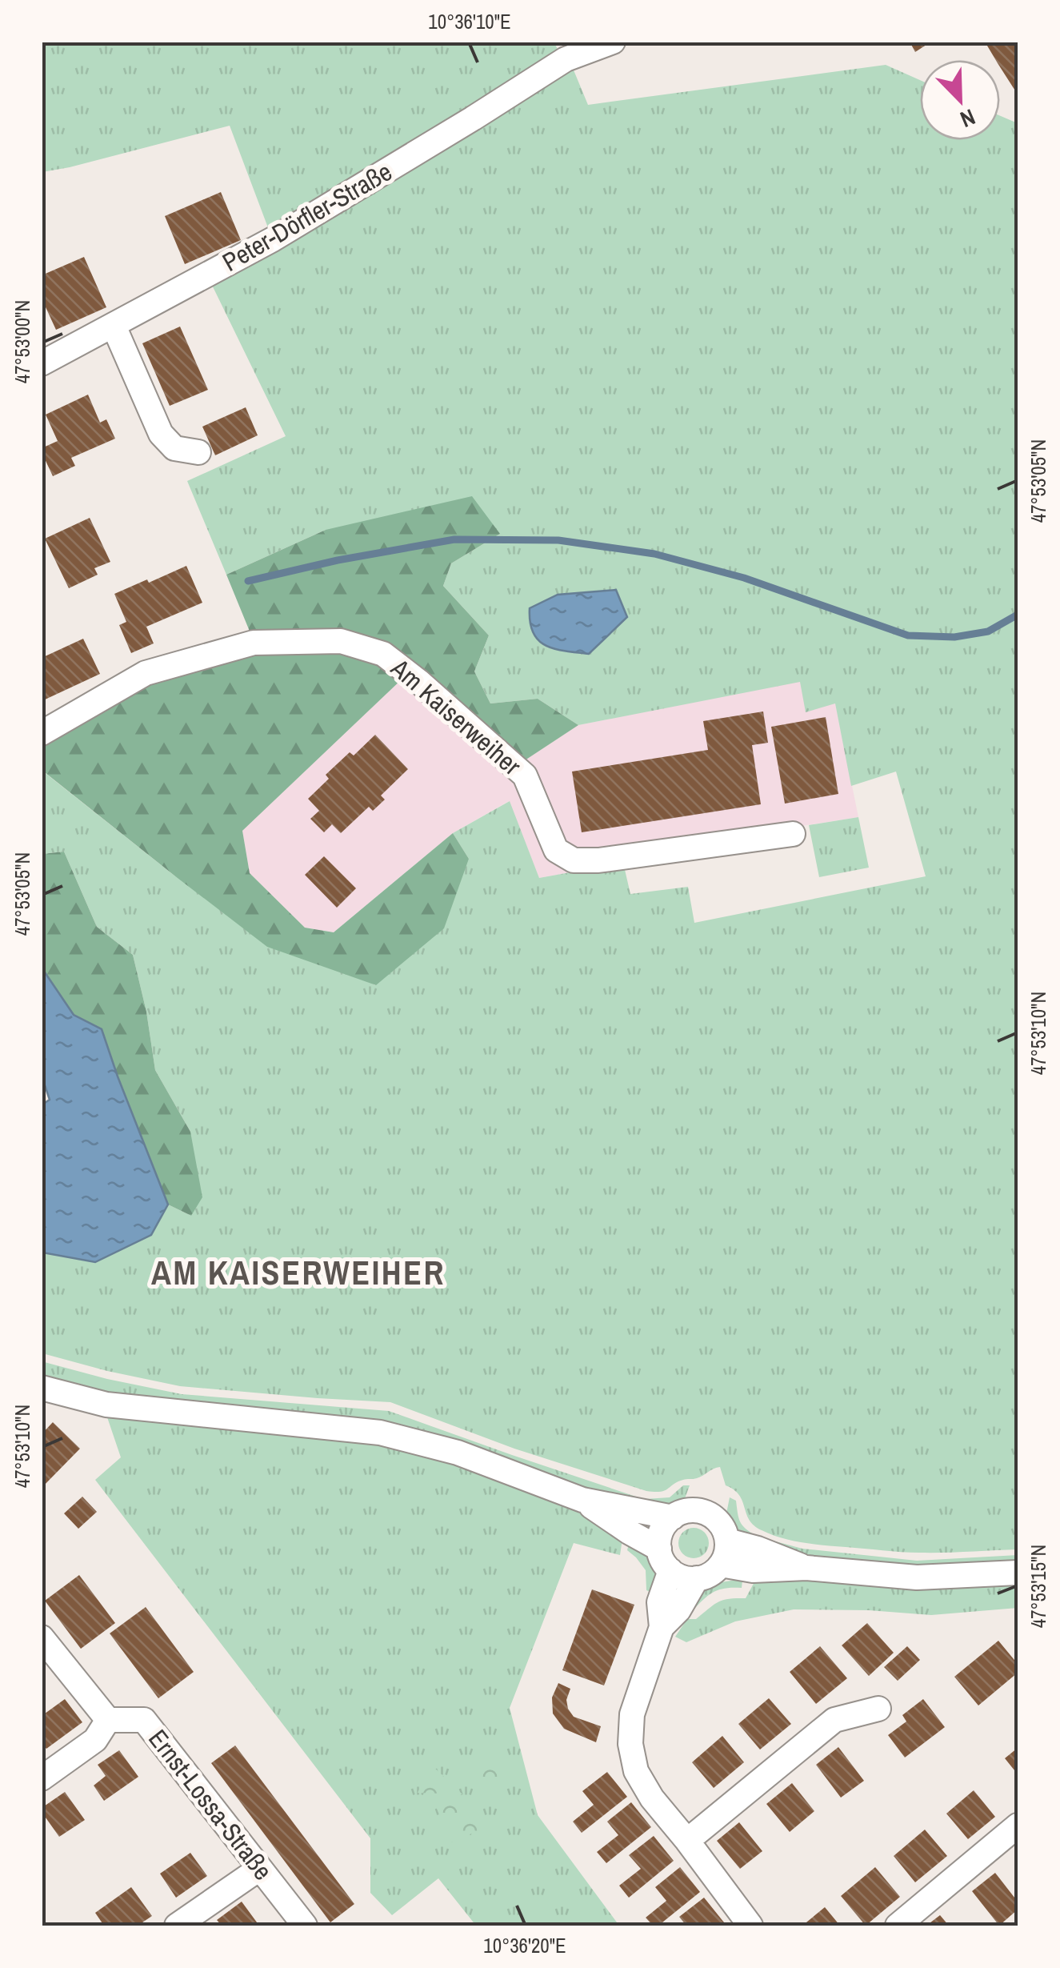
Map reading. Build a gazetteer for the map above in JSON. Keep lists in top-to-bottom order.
{
  "streets": {
    "street": ["Peter-Dörfler-Straße", "Am Kaiserweiher", "Ernst-Lossa-Straße"]
  },
  "districts": ["AM KAISERWEIHER"],
  "north": "bottom right",
  "coordinates": [
    "10°36'10\"E",
    "47°53'00\"N",
    "47°53'05\"N",
    "47°53'10\"N",
    "47°53'15\"N",
    "10°36'20\"E"
  ]
}
